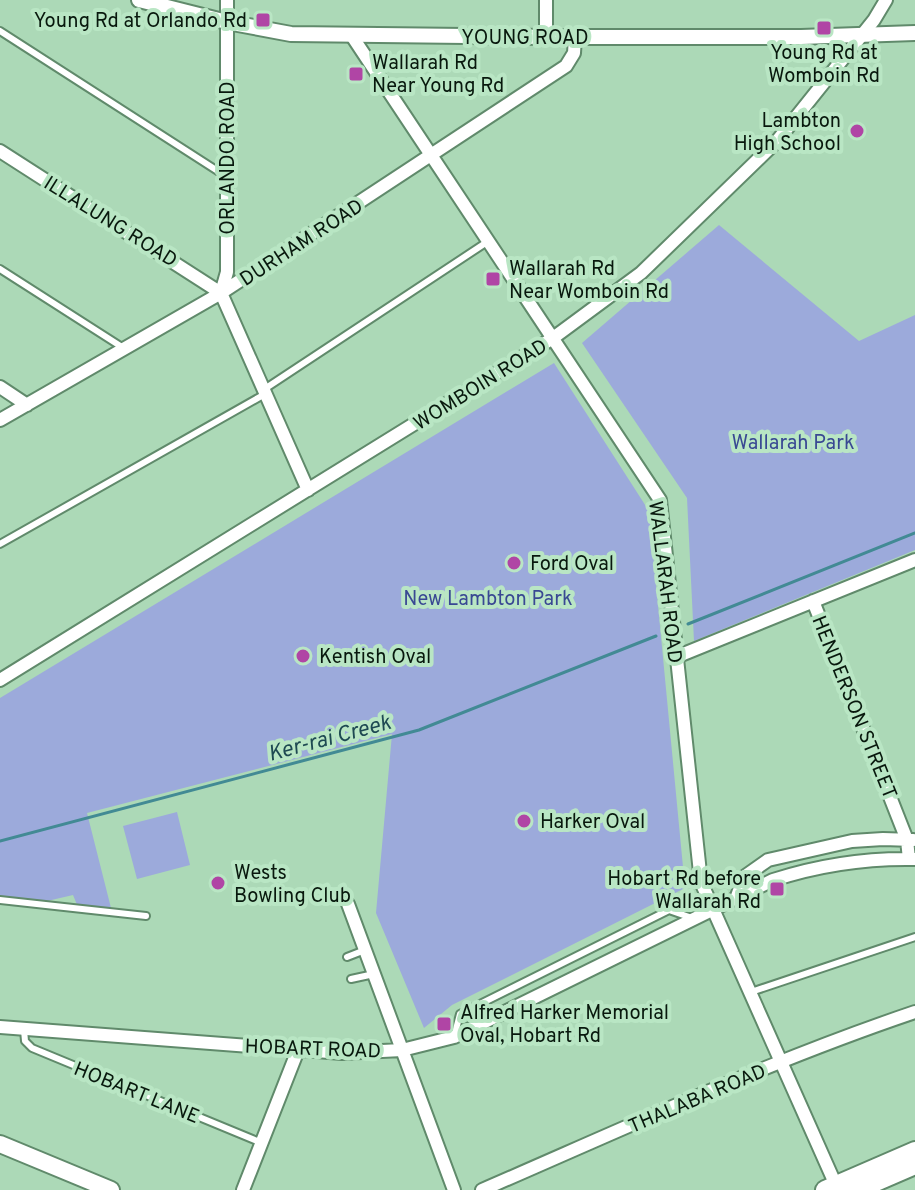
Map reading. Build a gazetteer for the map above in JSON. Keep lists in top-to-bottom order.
{
  "streets": {
    "street": [
      "YOUNG ROAD",
      "ORLANDO ROAD",
      "ILLALUNG ROAD",
      "DURHAM ROAD",
      "WOMBOIN ROAD",
      "WALLARAH ROAD",
      "HENDERSON STREET",
      "HOBART ROAD",
      "THALABA ROAD"
    ],
    "lane": ["HOBART LANE"]
  },
  "crossings": [
    ["YOUNG ROAD", "ORLANDO ROAD"],
    ["YOUNG ROAD", "DURHAM ROAD"],
    ["YOUNG ROAD", "WOMBOIN ROAD"],
    ["YOUNG ROAD", "WALLARAH ROAD"],
    ["ORLANDO ROAD", "ILLALUNG ROAD"],
    ["ORLANDO ROAD", "DURHAM ROAD"],
    ["ILLALUNG ROAD", "DURHAM ROAD"],
    ["DURHAM ROAD", "WALLARAH ROAD"],
    ["WOMBOIN ROAD", "WALLARAH ROAD"],
    ["WALLARAH ROAD", "HOBART ROAD"],
    ["WALLARAH ROAD", "THALABA ROAD"],
    ["HENDERSON STREET", "HOBART ROAD"],
    ["HOBART ROAD", "HOBART LANE"]
  ],
  "water": ["Ker-rai Creek"],
  "parks": ["Wallarah Park", "New Lambton Park"],
  "places": {
    "transit": [
      "Young Rd at Orlando Rd",
      "Young Rd at Womboin Rd",
      "Wallarah Rd Near Young Rd",
      "Wallarah Rd Near Womboin Rd",
      "Hobart Rd before Wallarah Rd",
      "Alfred Harker Memorial Oval, Hobart Rd"
    ],
    "other": [
      "Lambton High School",
      "Ford Oval",
      "Kentish Oval",
      "Harker Oval",
      "Wests Bowling Club"
    ]
  }
}
